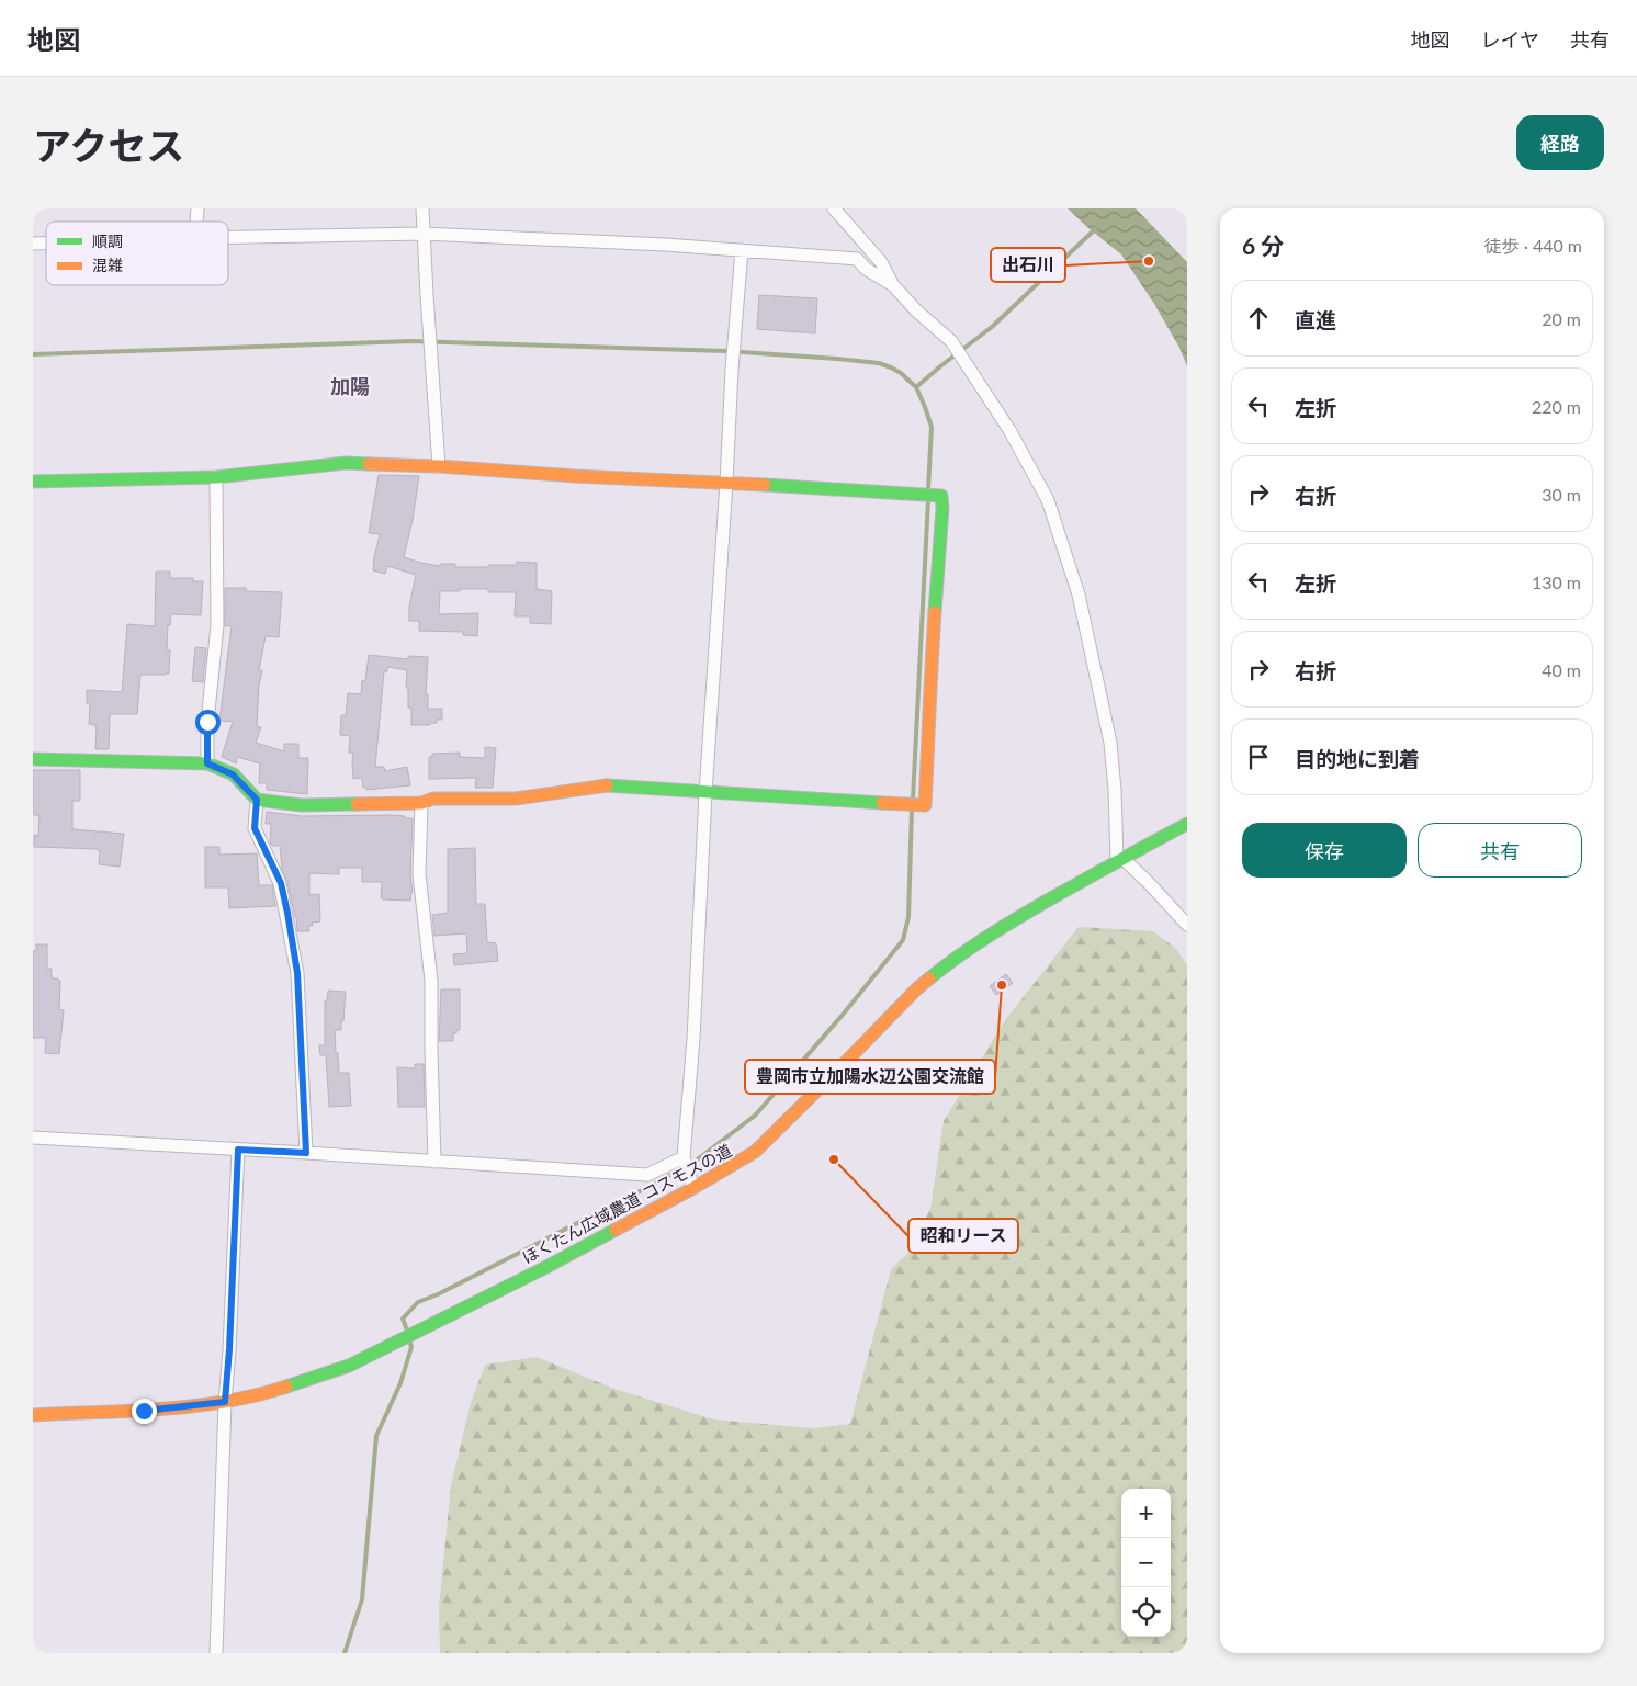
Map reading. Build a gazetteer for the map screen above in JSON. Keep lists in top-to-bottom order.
{
  "streets": {
    "street": ["ほくたん広域農道 コスモスの道"]
  },
  "districts": ["加陽"],
  "places": ["出石川", "豊岡市立加陽水辺公園交流館", "昭和リース"],
  "legend": ["順調", "混雑"],
  "page": {
    "header": "地図",
    "nav": ["地図", "レイヤ", "共有"],
    "title": "アクセス",
    "buttons": [
      "経路",
      ["保存", "共有"]
    ],
    "heading": ["6 分", "徒歩 · 440 m"],
    "list": [
      ["直進", "20 m"],
      ["左折", "220 m"],
      ["右折", "30 m"],
      ["左折", "130 m"],
      ["右折", "40 m"],
      "目的地に到着"
    ],
    "map_buttons": ["+", "−"]
  }
}
